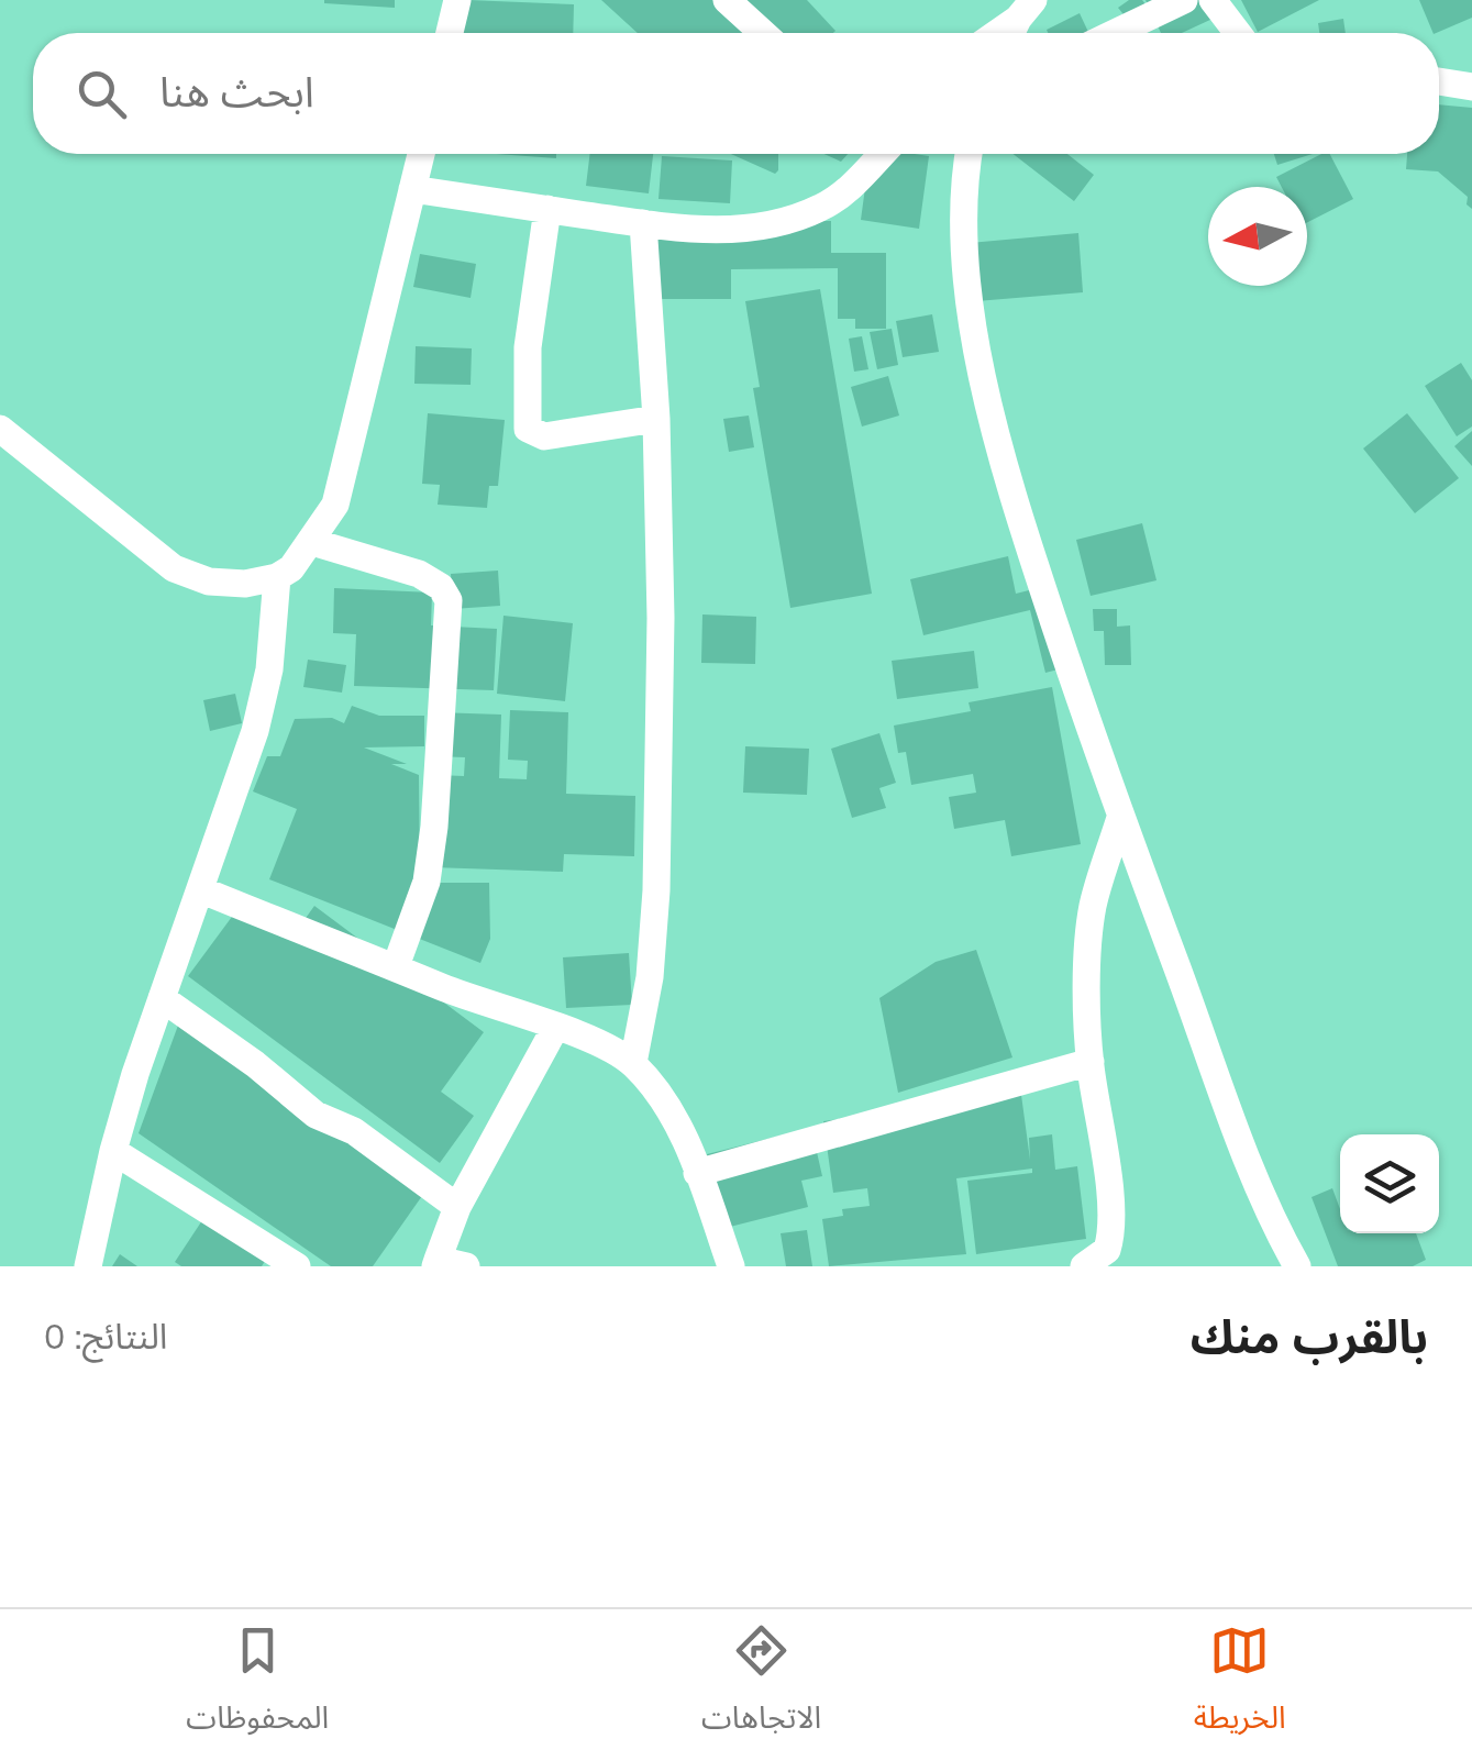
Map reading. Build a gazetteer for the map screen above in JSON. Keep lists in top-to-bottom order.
{
  "north": "left",
  "page": {
    "search": "ابحث هنا",
    "heading": ["بالقرب منك", "النتائج: 0"],
    "nav": ["الخريطة", "الاتجاهات", "المحفوظات"]
  }
}
